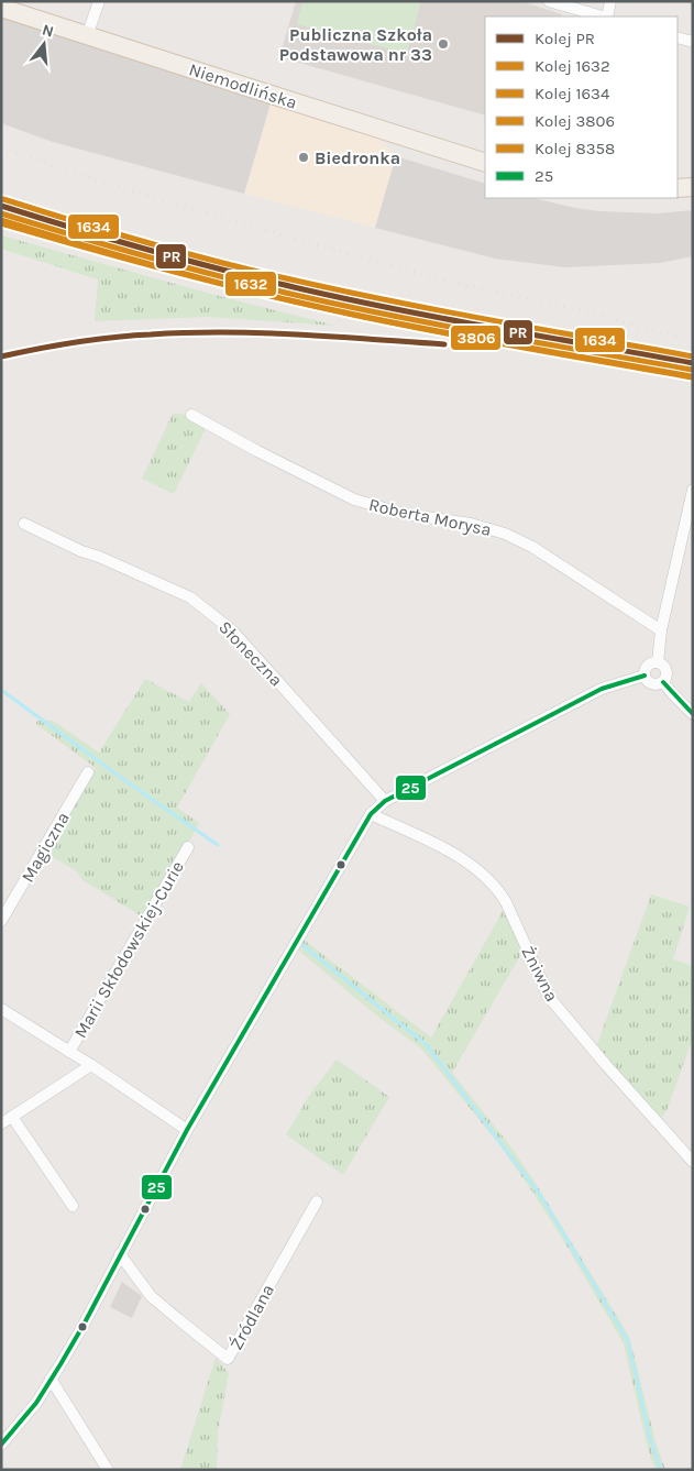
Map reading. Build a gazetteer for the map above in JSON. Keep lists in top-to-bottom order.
{
  "streets": {
    "main road": ["Niemodlińska"],
    "street": [
      "Roberta Morysa",
      "Słoneczna",
      "Magiczna",
      "Marii Skłodowskiej-Curie",
      "Żniwna",
      "Źródlana"
    ]
  },
  "places": ["Publiczna Szkoła Podstawowa nr 33", "Biedronka"],
  "lines": [
    "rail line 1634",
    "rail line PR",
    "rail line 1632",
    "rail line 3806",
    "rail line 8358",
    "transit line 25"
  ],
  "legend": [
    "Kolej PR",
    "Kolej 1632",
    "Kolej 1634",
    "Kolej 3806",
    "Kolej 8358",
    "25"
  ],
  "north": "top"
}
